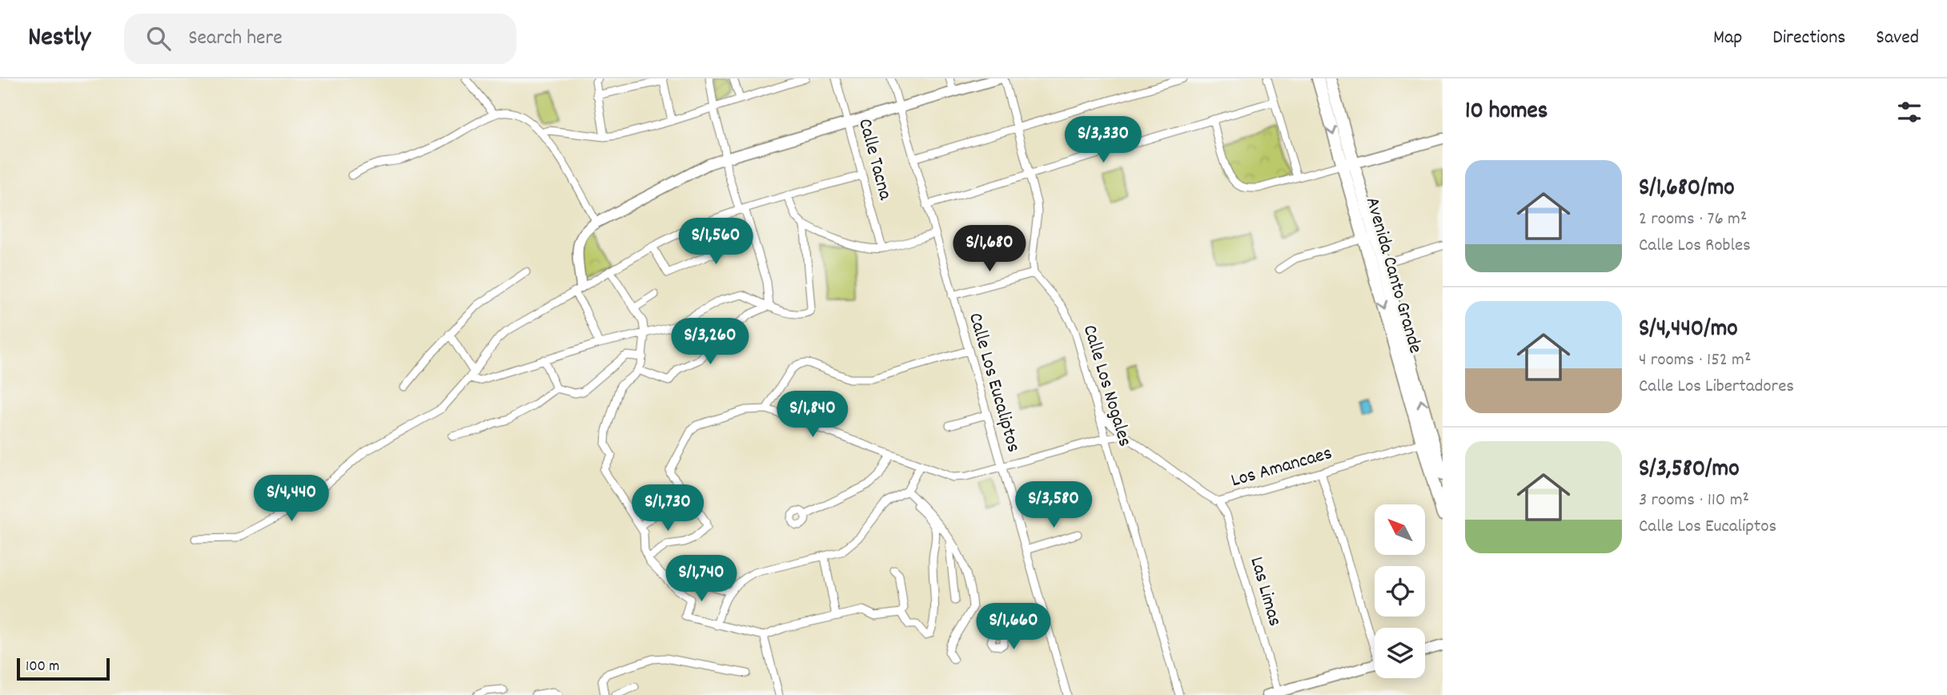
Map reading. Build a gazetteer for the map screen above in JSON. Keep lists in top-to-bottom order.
{
  "streets": {
    "main road": ["Avenida Canto Grande"],
    "street": [
      "Calle Tacna",
      "Calle Los Eucaliptos",
      "Calle Los Nogales",
      "Los Amancaes",
      "Las Limas"
    ]
  },
  "crossings": [
    ["Avenida Canto Grande", "Los Amancaes"],
    ["Calle Los Nogales", "Los Amancaes"],
    ["Los Amancaes", "Las Limas"]
  ],
  "scale_bar": "100 m",
  "north": "top left",
  "page": {
    "header": "Nestly",
    "search": "Search here",
    "nav": ["Map", "Directions", "Saved"],
    "heading": "10 homes",
    "price": [
      "S/3,330",
      "S/1,560",
      "S/1,680",
      "S/3,260",
      "S/1,840",
      "S/4,440",
      "S/3,580",
      "S/1,730",
      "S/1,740",
      "S/1,660"
    ],
    "list": [
      {
        "name": "S/1,680/mo",
        "note": "2 rooms · 76 m² · Calle Los Robles"
      },
      {
        "name": "S/4,440/mo",
        "note": "4 rooms · 152 m² · Calle Los Libertadores"
      },
      {
        "name": "S/3,580/mo",
        "note": "3 rooms · 110 m² · Calle Los Eucaliptos"
      }
    ],
    "scale": "100 m"
  }
}
